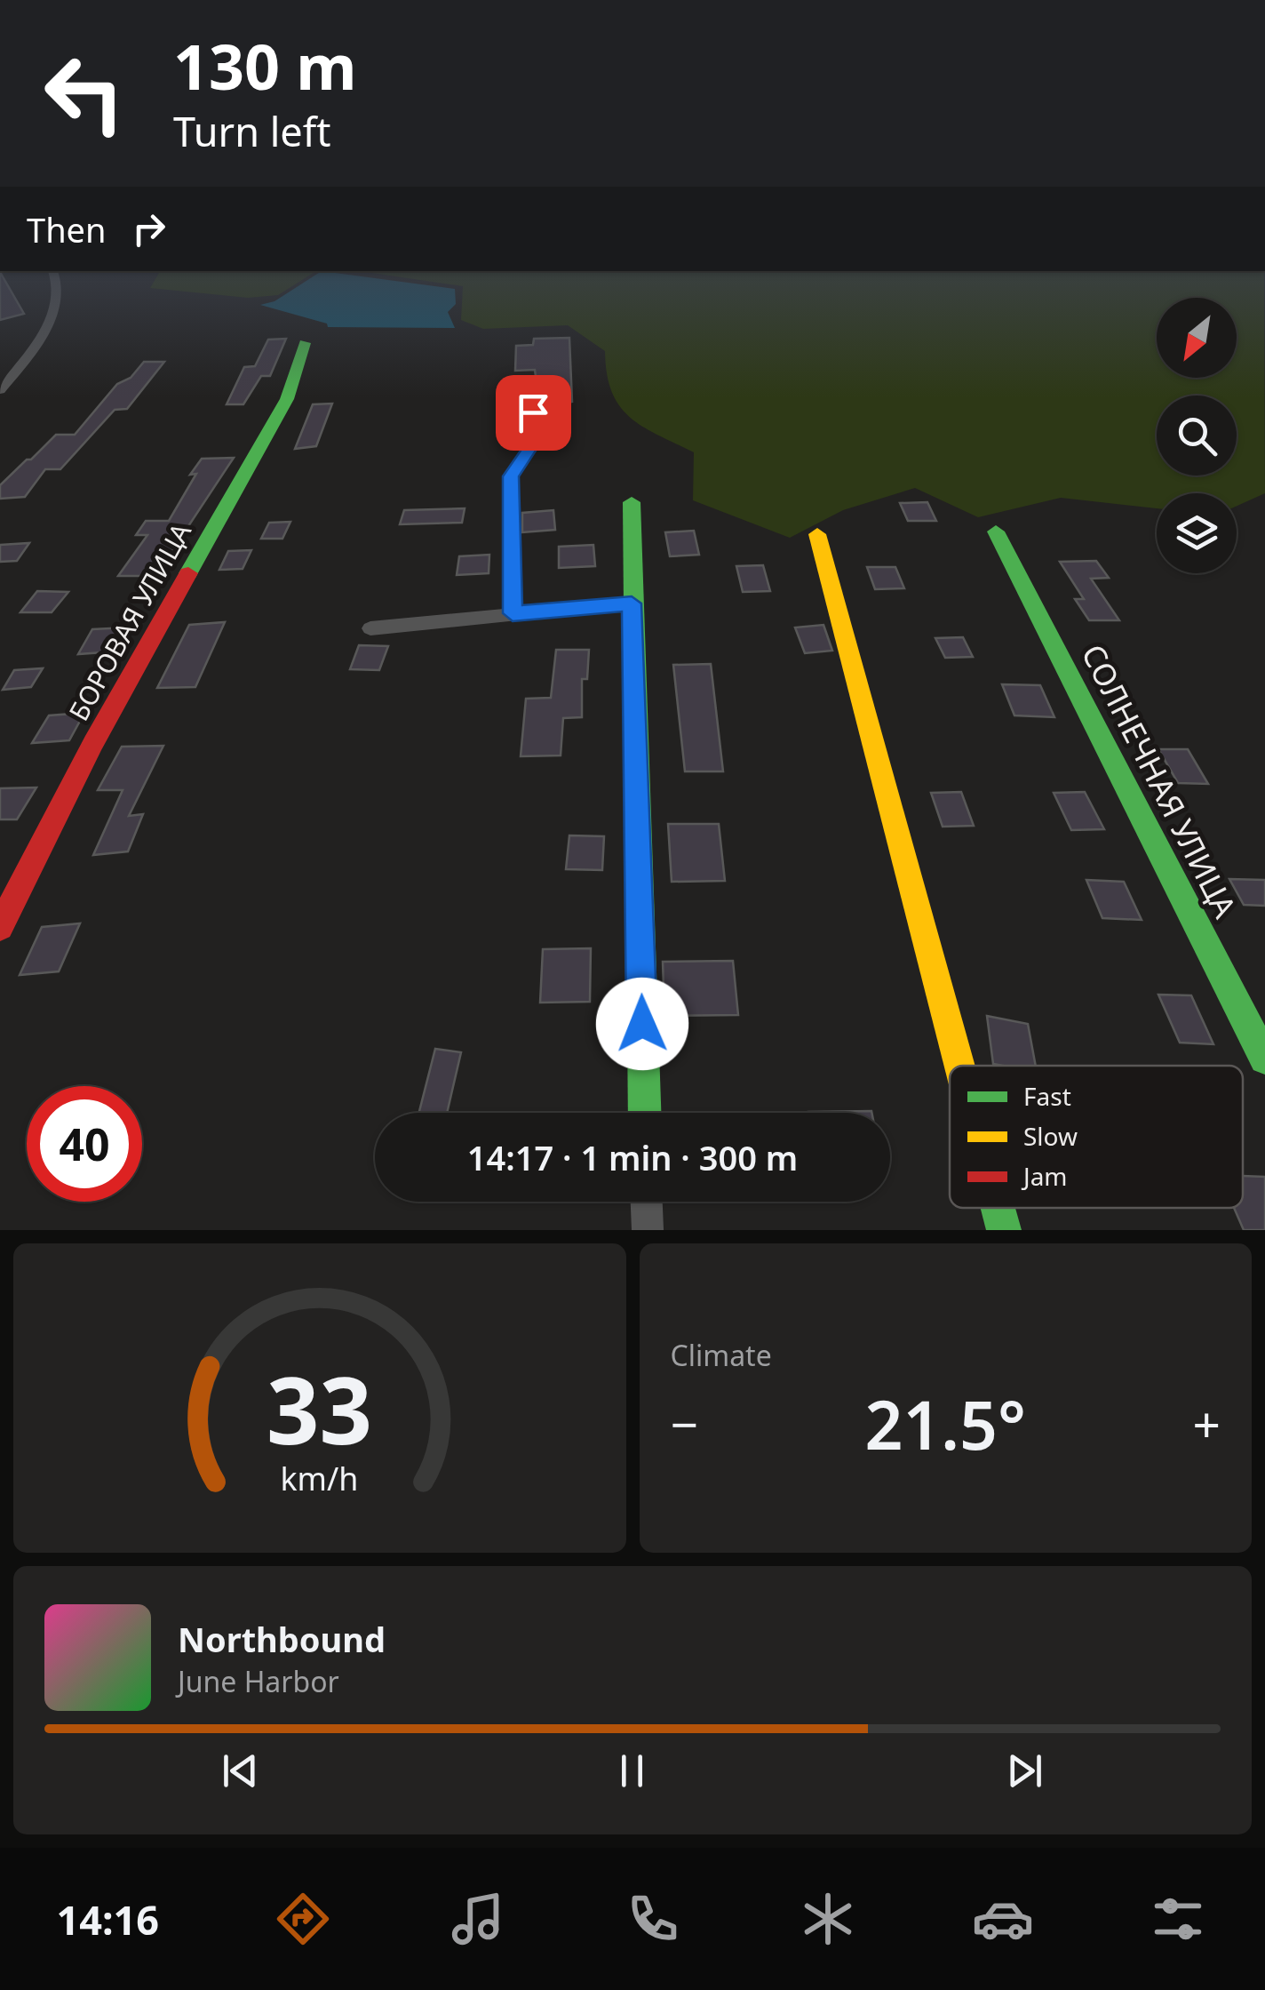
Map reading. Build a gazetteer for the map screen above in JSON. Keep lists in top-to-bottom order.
{
  "streets": {
    "street": ["БОРОВАЯ УЛИЦА", "СОЛНЕЧНАЯ УЛИЦА"]
  },
  "legend": ["Fast", "Slow", "Jam"],
  "north": "bottom left",
  "page": {
    "turn": ["130 m", "Turn left"],
    "then": "Then",
    "limit": "40",
    "trip": "14:17 · 1 min · 300 m",
    "tile": "Climate",
    "heat": ["−", "21.5°", "+"],
    "song": ["Northbound", "June Harbor"],
    "tabs": "14:16",
    "gauge": ["33", "km/h"]
  }
}
